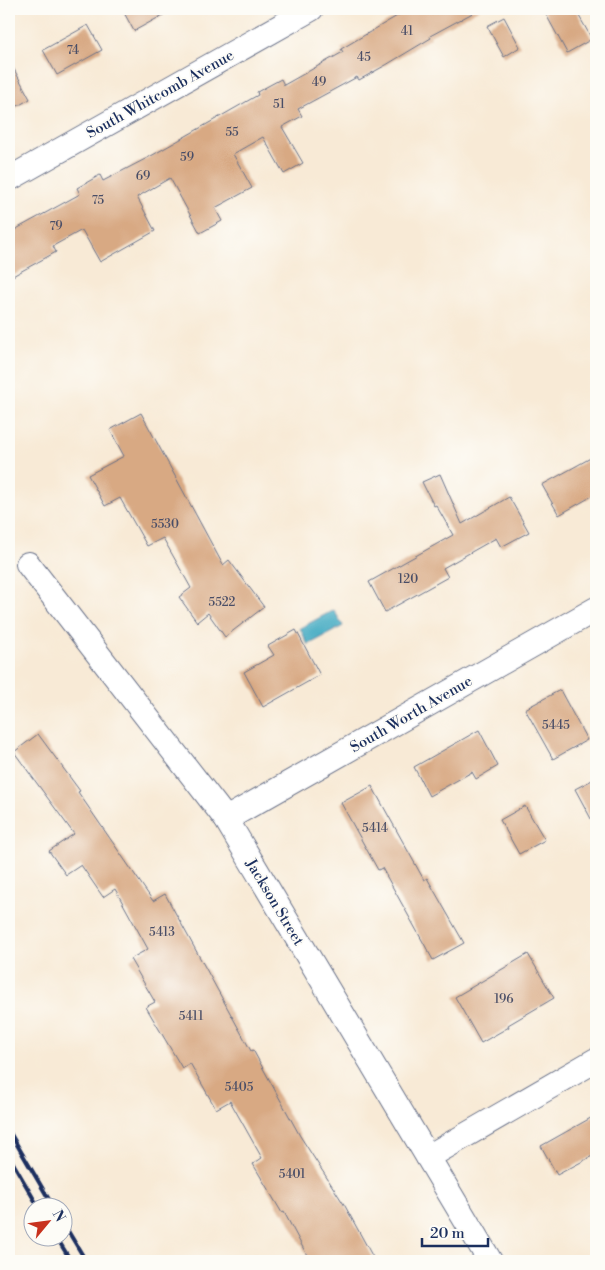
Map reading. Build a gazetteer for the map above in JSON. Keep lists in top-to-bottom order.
{
  "streets": {
    "street": ["South Whitcomb Avenue", "South Worth Avenue", "Jackson Street"]
  },
  "crossings": [
    ["South Worth Avenue", "Jackson Street"]
  ],
  "house_numbers": [
    "41",
    "74",
    "45",
    "49",
    "51",
    "55",
    "59",
    "69",
    "75",
    "79",
    "5530",
    "120",
    "5522",
    "5445",
    "5414",
    "5413",
    "196",
    "5411",
    "5405",
    "5401"
  ],
  "scale_bar": "20 m",
  "north": "top right"
}
